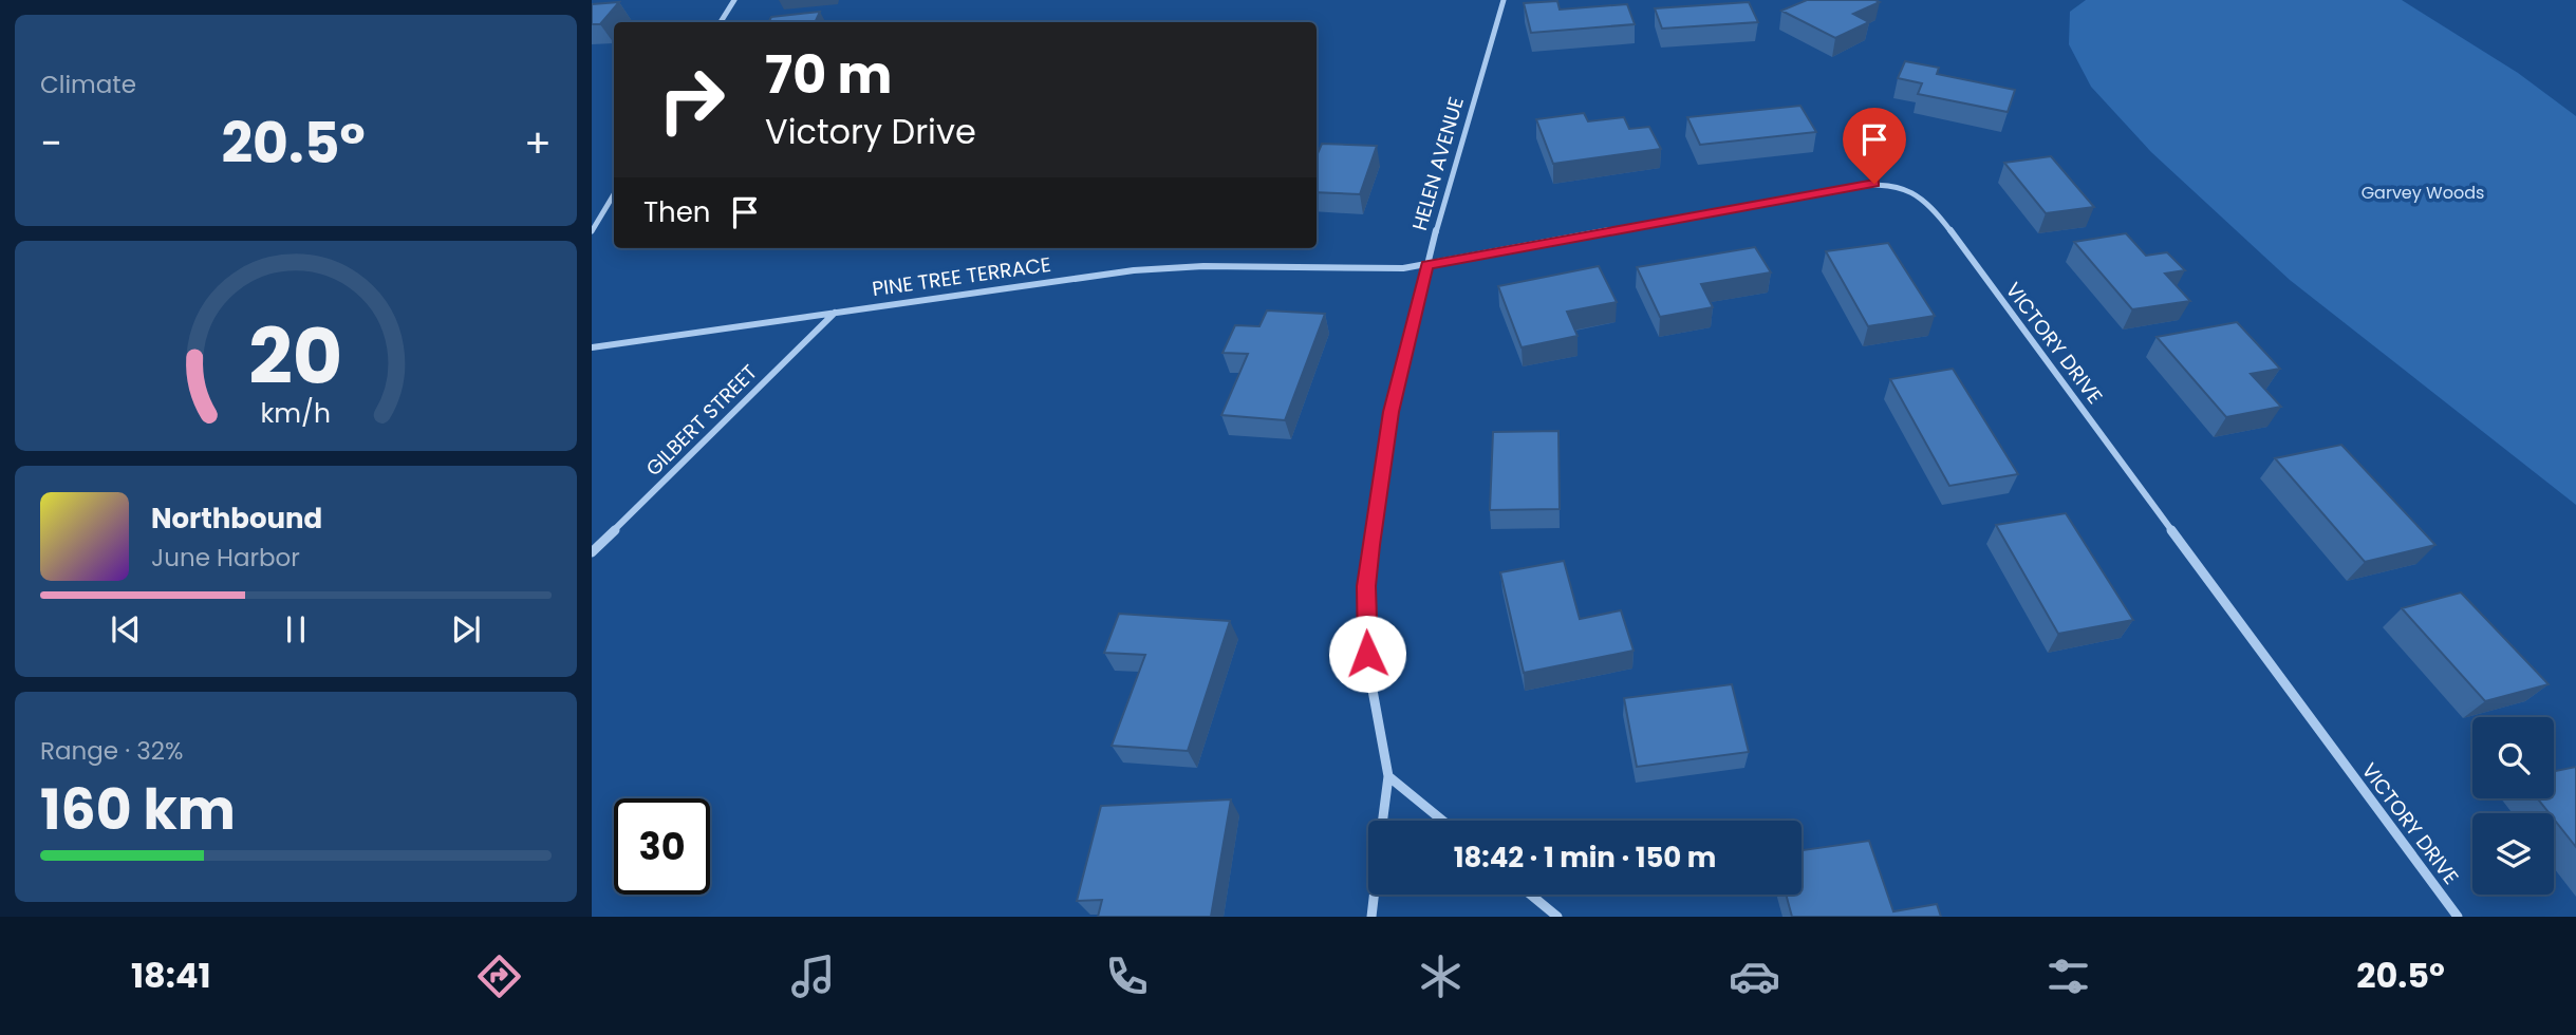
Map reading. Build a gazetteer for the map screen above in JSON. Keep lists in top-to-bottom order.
{
  "streets": {
    "street": [
      "HELEN AVENUE",
      "PINE TREE TERRACE",
      "VICTORY DRIVE",
      "GILBERT STREET"
    ]
  },
  "crossings": [
    ["HELEN AVENUE", "PINE TREE TERRACE"],
    ["HELEN AVENUE", "VICTORY DRIVE"],
    ["PINE TREE TERRACE", "VICTORY DRIVE"],
    ["PINE TREE TERRACE", "GILBERT STREET"]
  ],
  "parks": ["Garvey Woods"],
  "page": {
    "tile": [
      "Climate",
      ["Range · 32%", "160 km"]
    ],
    "turn": ["70 m", "Victory Drive"],
    "heat": ["−", "20.5°", "+"],
    "then": "Then",
    "song": ["Northbound", "June Harbor"],
    "limit": "30",
    "trip": "18:42 · 1 min · 150 m",
    "tabs": ["18:41", "20.5°"],
    "gauge": ["20", "km/h"]
  }
}
